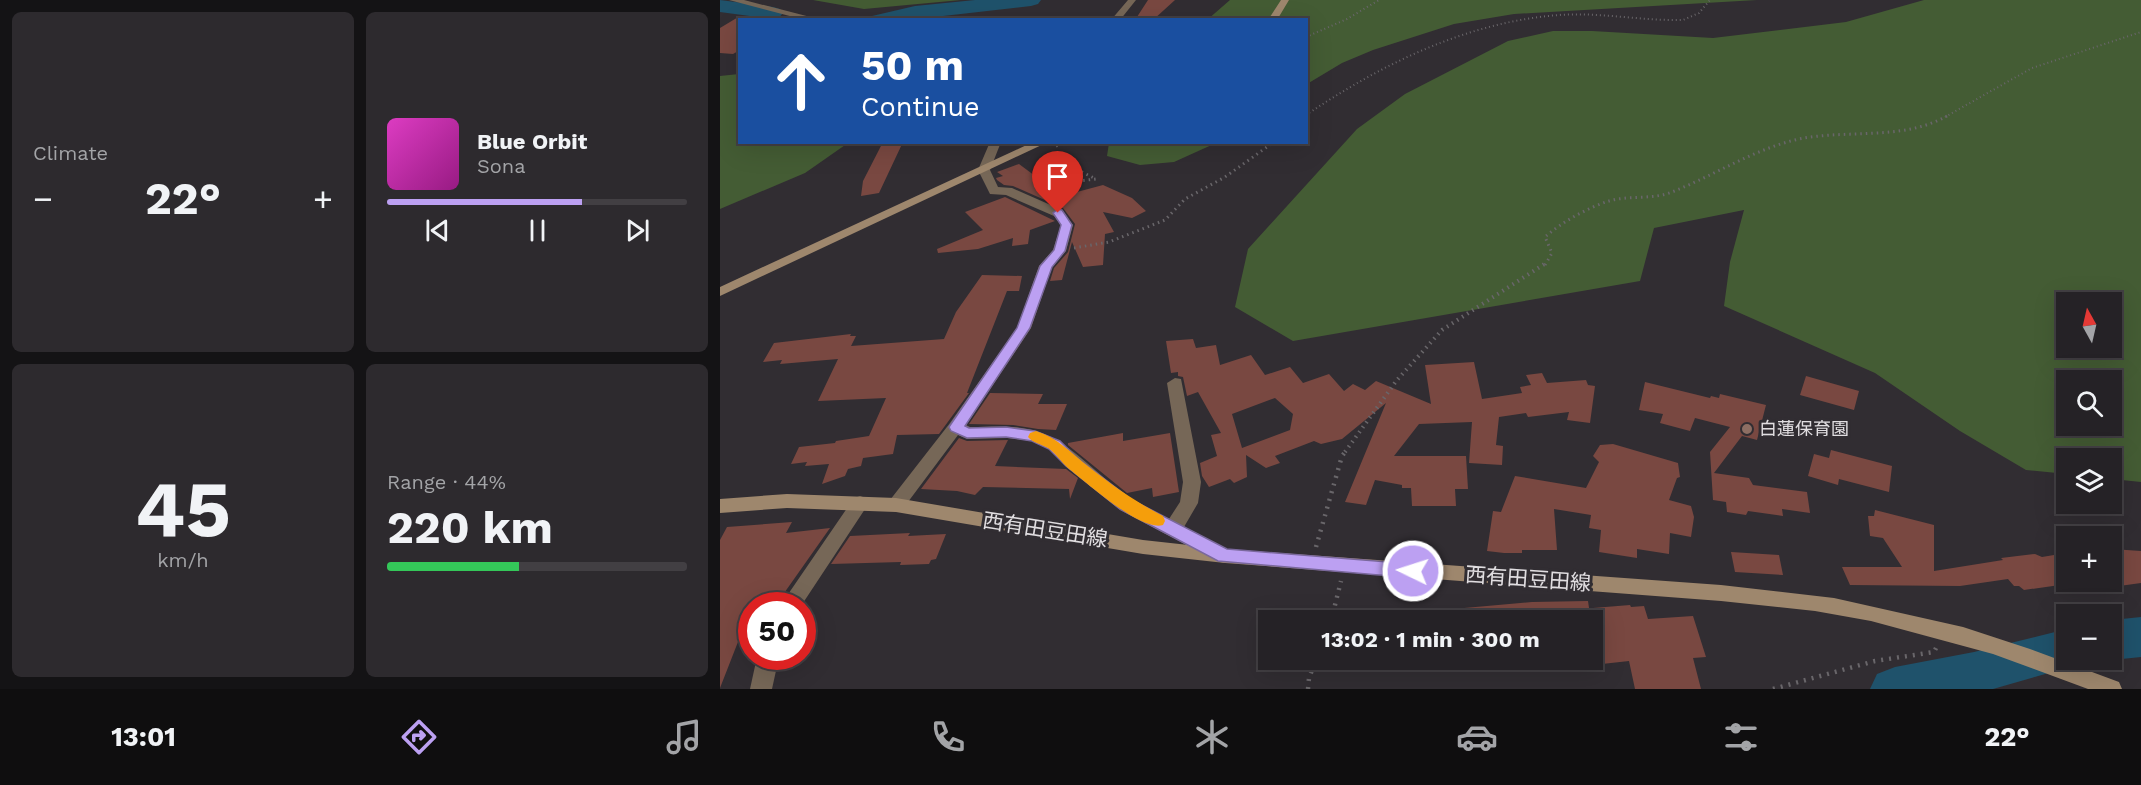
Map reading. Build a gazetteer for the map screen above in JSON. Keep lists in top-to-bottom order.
{
  "streets": {
    "main road": ["西有田豆田線"]
  },
  "places": ["白蓮保育園"],
  "north": "top",
  "page": {
    "tile": [
      "Climate",
      ["45", "km/h"],
      ["Range · 44%", "220 km"]
    ],
    "turn": ["50 m", "Continue"],
    "song": ["Blue Orbit", "Sona"],
    "heat": ["−", "22°", "+"],
    "map_buttons": ["+", "−"],
    "limit": "50",
    "trip": "13:02 · 1 min · 300 m",
    "tabs": ["13:01", "22°"]
  }
}
